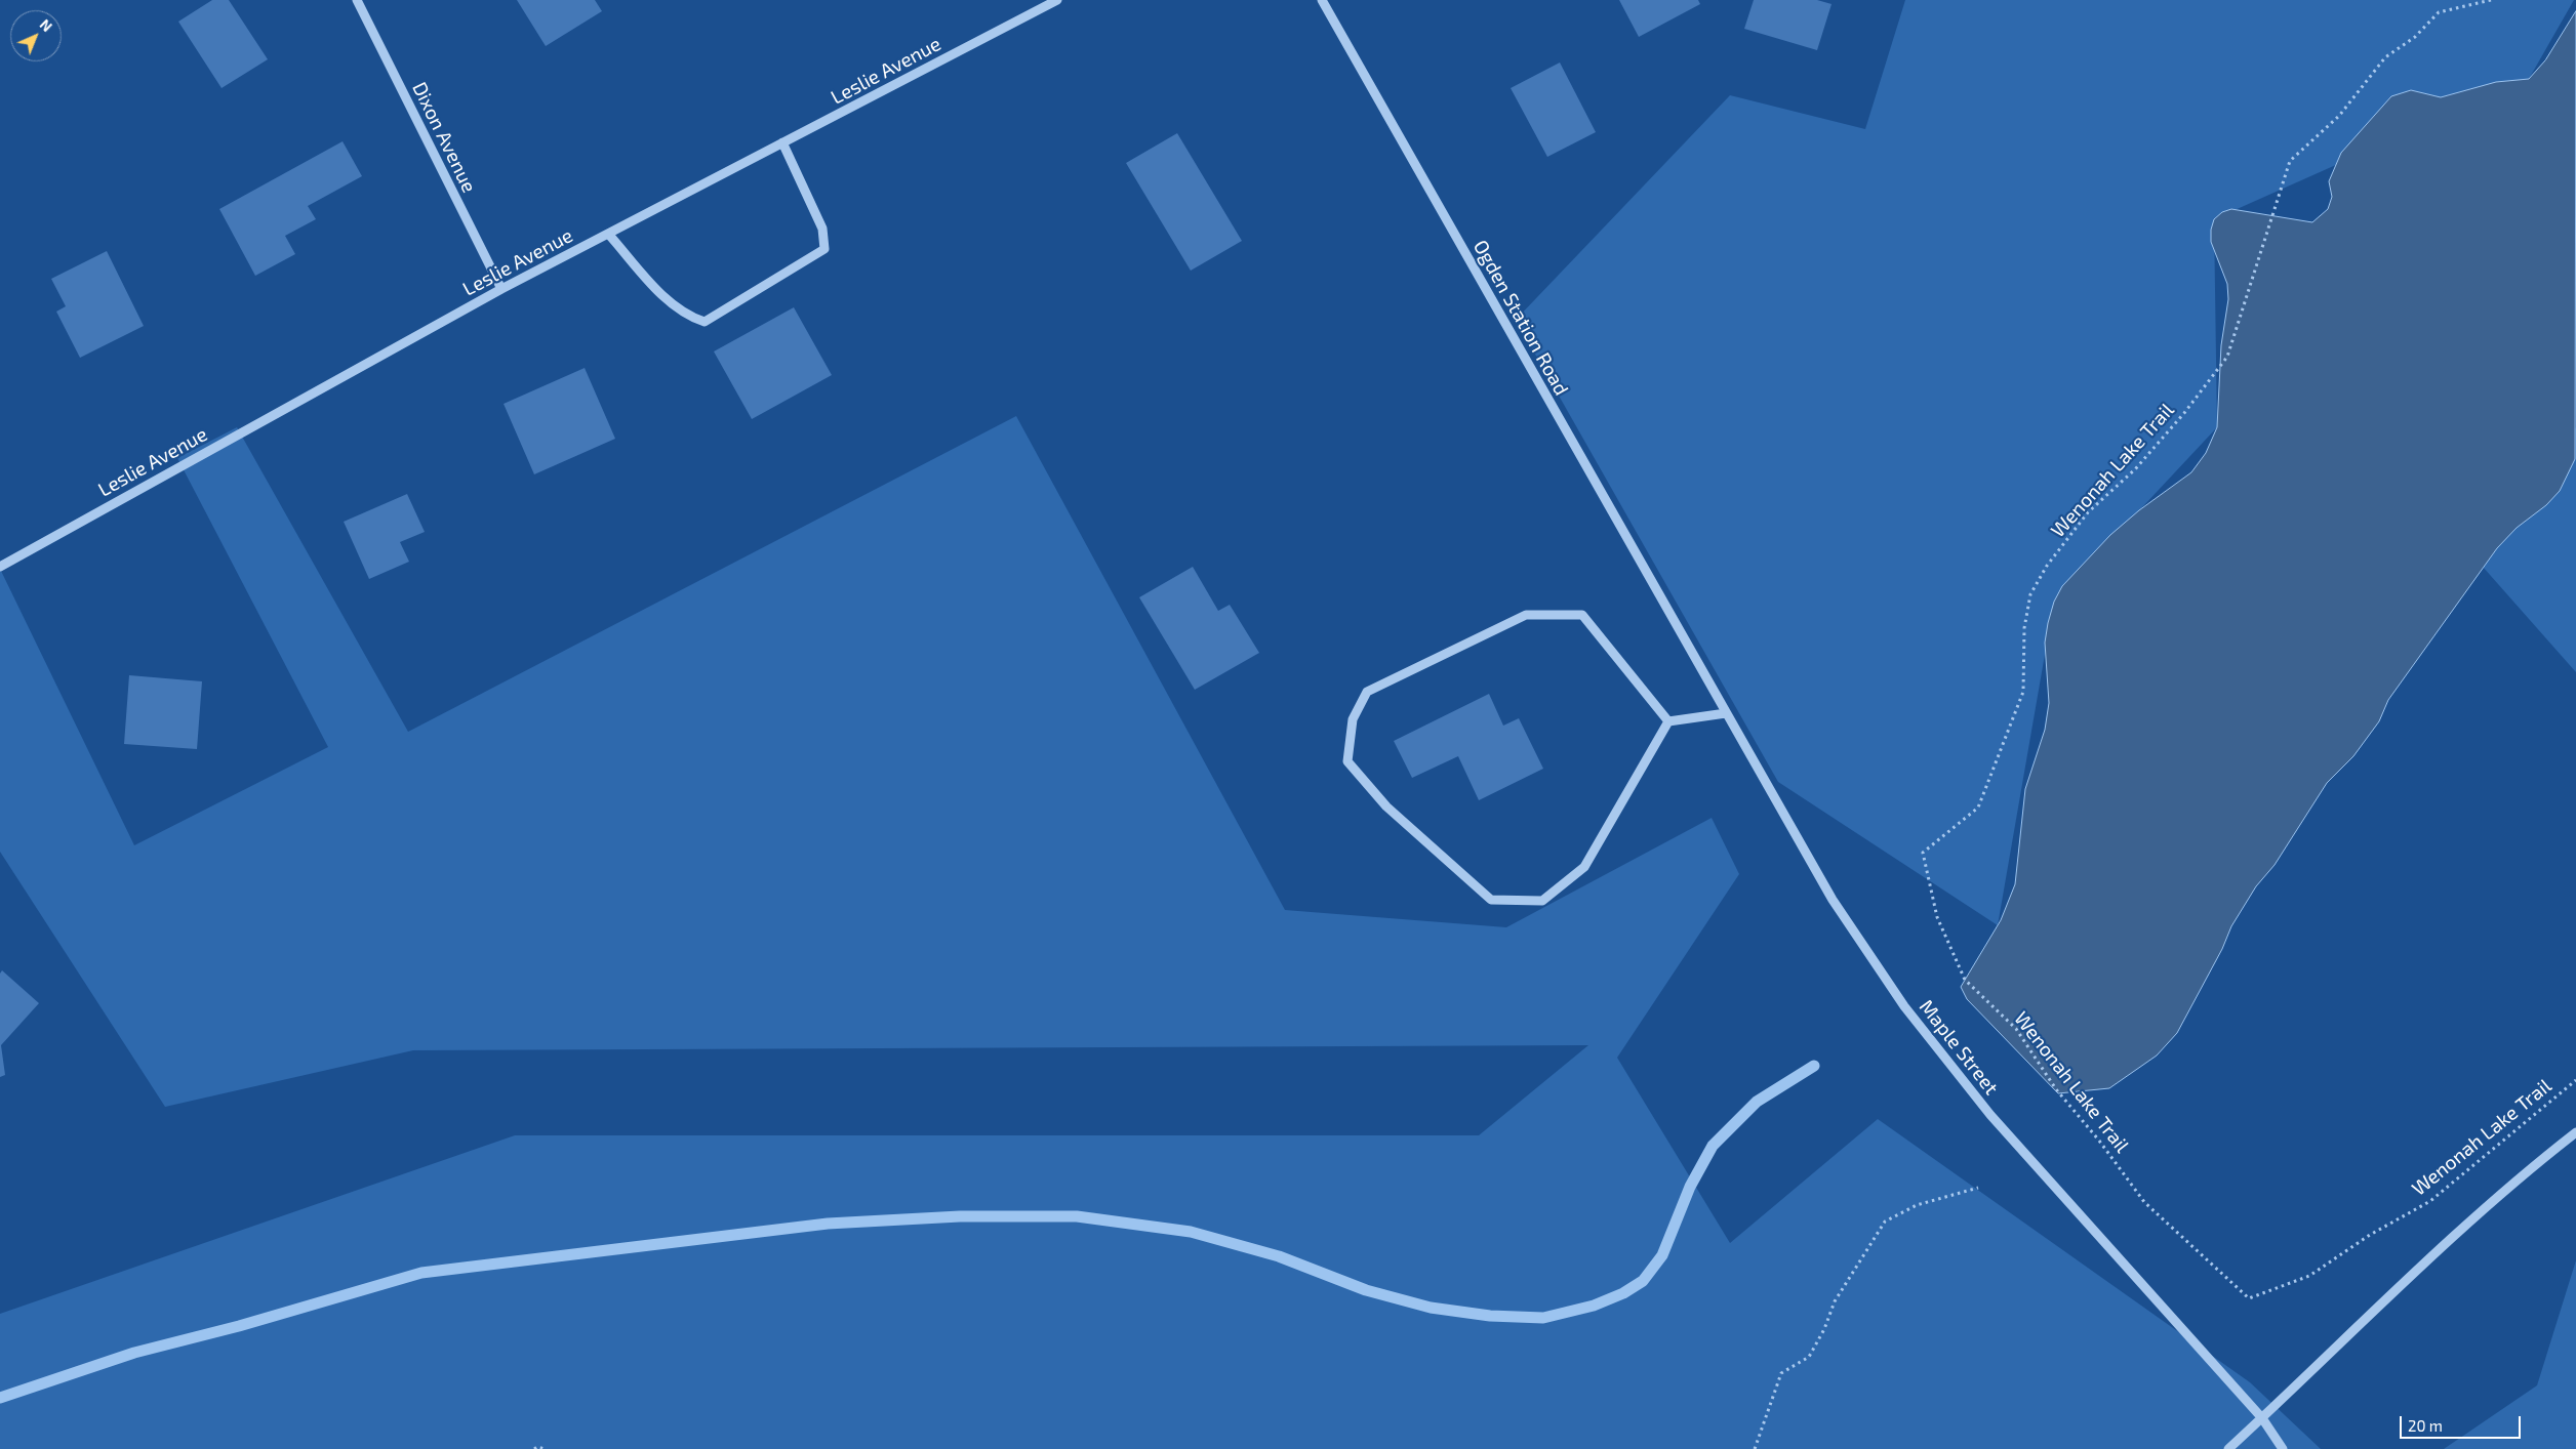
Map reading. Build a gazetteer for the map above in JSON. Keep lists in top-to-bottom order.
{
  "streets": {
    "street": [
      "Leslie Avenue",
      "Dixon Avenue",
      "Ogden Station Road",
      "Maple Street"
    ],
    "path": ["Wenonah Lake Trail"]
  },
  "crossings": [
    ["Leslie Avenue", "Dixon Avenue"],
    ["Ogden Station Road", "Maple Street"]
  ],
  "scale_bar": "20 m",
  "north": "top right"
}
